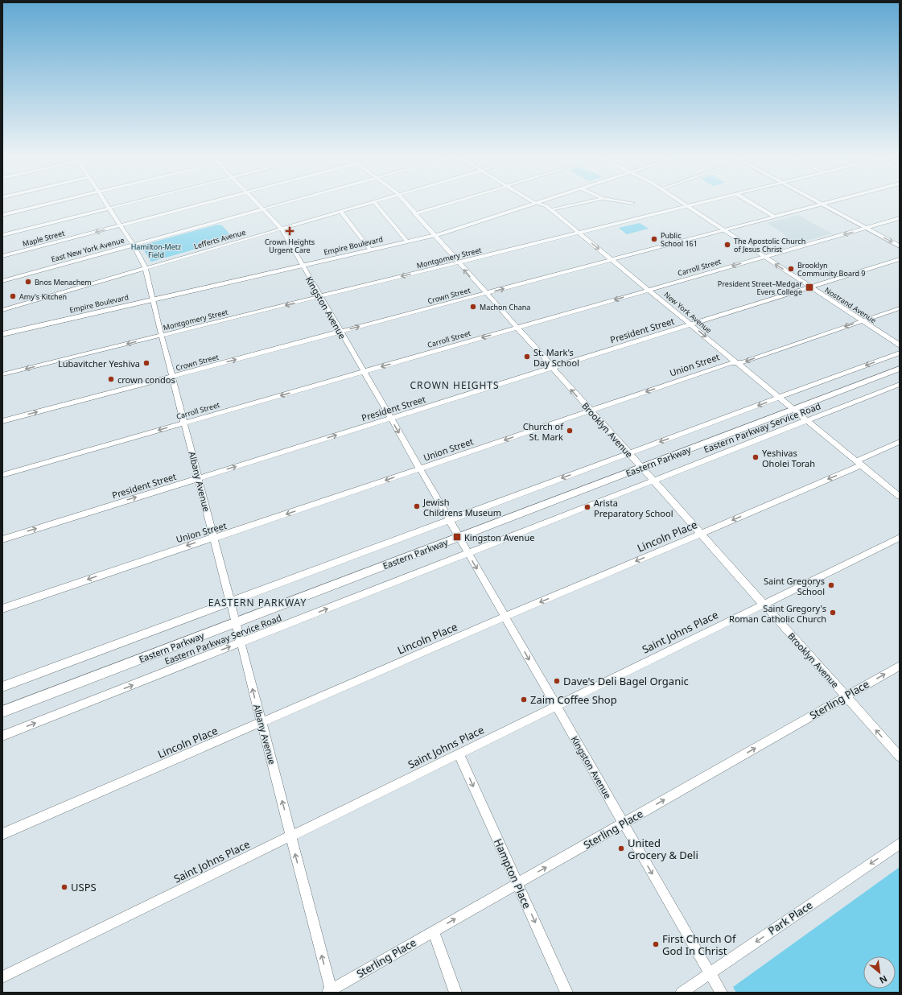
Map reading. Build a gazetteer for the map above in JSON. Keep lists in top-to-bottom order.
{
  "streets": {
    "main road": ["Empire Boulevard", "Nostrand Avenue", "Eastern Parkway"],
    "street": [
      "Maple Street",
      "Lefferts Avenue",
      "East New York Avenue",
      "Montgomery Street",
      "Carroll Street",
      "Crown Street",
      "Kingston Avenue",
      "New York Avenue",
      "President Street",
      "Union Street",
      "Eastern Parkway Service Road",
      "Brooklyn Avenue",
      "Albany Avenue",
      "Lincoln Place",
      "Saint Johns Place",
      "Sterling Place",
      "Hampton Place",
      "Park Place"
    ]
  },
  "crossings": [
    ["Maple Street", "Albany Avenue"],
    ["Lefferts Avenue", "Kingston Avenue"],
    ["Lefferts Avenue", "Albany Avenue"],
    ["Empire Boulevard", "Kingston Avenue"],
    ["Empire Boulevard", "New York Avenue"],
    ["Empire Boulevard", "Brooklyn Avenue"],
    ["Empire Boulevard", "Albany Avenue"],
    ["East New York Avenue", "Kingston Avenue"],
    ["East New York Avenue", "Albany Avenue"],
    ["Montgomery Street", "Nostrand Avenue"],
    ["Montgomery Street", "Kingston Avenue"],
    ["Montgomery Street", "New York Avenue"],
    ["Montgomery Street", "Brooklyn Avenue"],
    ["Montgomery Street", "Albany Avenue"],
    ["Carroll Street", "Nostrand Avenue"],
    ["Carroll Street", "Kingston Avenue"],
    ["Carroll Street", "New York Avenue"],
    ["Carroll Street", "Brooklyn Avenue"],
    ["Carroll Street", "Albany Avenue"],
    ["Crown Street", "Nostrand Avenue"],
    ["Crown Street", "Kingston Avenue"],
    ["Crown Street", "New York Avenue"],
    ["Crown Street", "Brooklyn Avenue"],
    ["Crown Street", "Albany Avenue"],
    ["Nostrand Avenue", "President Street"],
    ["Nostrand Avenue", "Union Street"],
    ["Kingston Avenue", "President Street"],
    ["Kingston Avenue", "Union Street"],
    ["Kingston Avenue", "Eastern Parkway Service Road"],
    ["Kingston Avenue", "Eastern Parkway"],
    ["Kingston Avenue", "Lincoln Place"],
    ["Kingston Avenue", "Saint Johns Place"],
    ["Kingston Avenue", "Sterling Place"],
    ["Kingston Avenue", "Park Place"],
    ["New York Avenue", "President Street"],
    ["New York Avenue", "Union Street"],
    ["New York Avenue", "Eastern Parkway Service Road"],
    ["New York Avenue", "Eastern Parkway"],
    ["New York Avenue", "Lincoln Place"],
    ["President Street", "Brooklyn Avenue"],
    ["President Street", "Albany Avenue"],
    ["Union Street", "Brooklyn Avenue"],
    ["Union Street", "Albany Avenue"],
    ["Eastern Parkway Service Road", "Brooklyn Avenue"],
    ["Eastern Parkway Service Road", "Albany Avenue"],
    ["Brooklyn Avenue", "Eastern Parkway"],
    ["Brooklyn Avenue", "Lincoln Place"],
    ["Brooklyn Avenue", "Saint Johns Place"],
    ["Brooklyn Avenue", "Sterling Place"],
    ["Eastern Parkway", "Albany Avenue"],
    ["Albany Avenue", "Lincoln Place"],
    ["Albany Avenue", "Saint Johns Place"],
    ["Albany Avenue", "Sterling Place"],
    ["Saint Johns Place", "Hampton Place"],
    ["Sterling Place", "Hampton Place"]
  ],
  "one_way": [
    "Montgomery Street",
    "Carroll Street",
    "Crown Street",
    "Kingston Avenue",
    "President Street",
    "Albany Avenue",
    "Lincoln Place",
    "Sterling Place",
    "Hampton Place",
    "Park Place"
  ],
  "districts": ["CROWN HEIGHTS", "EASTERN PARKWAY"],
  "parks": ["Hamilton-Metz Field"],
  "places": {
    "health": ["Crown Heights Urgent Care"],
    "other": [
      "Public School 161",
      "The Apostolic Church of Jesus Christ",
      "Brooklyn Community Board 9",
      "Bnos Menachem",
      "Amy's Kitchen",
      "Machon Chana",
      "St. Mark's Day School",
      "Lubavitcher Yeshiva",
      "crown condos",
      "Church of St. Mark",
      "Yeshivas Oholei Torah",
      "Jewish Childrens Museum",
      "Arista Preparatory School",
      "Saint Gregorys School",
      "Saint Gregory's Roman Catholic Church",
      "Dave's Deli Bagel Organic",
      "Zaim Coffee Shop",
      "United Grocery & Deli",
      "USPS",
      "First Church Of God In Christ"
    ],
    "transit": ["President Street–Medgar Evers College", "Kingston Avenue"]
  },
  "north": "bottom right"
}
